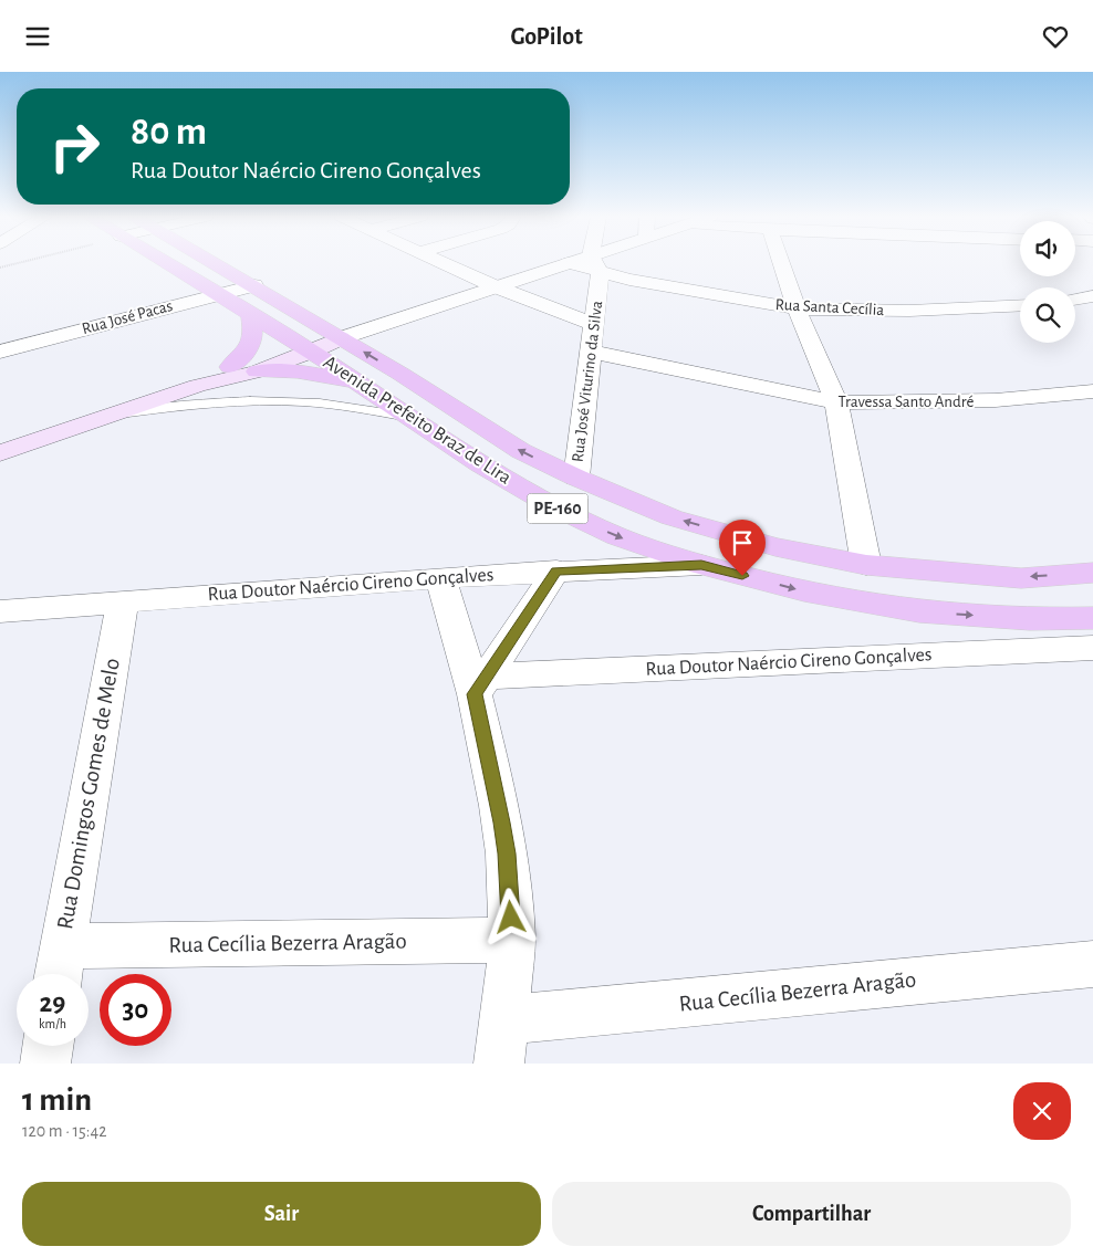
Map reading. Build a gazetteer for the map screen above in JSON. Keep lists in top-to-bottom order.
{
  "streets": {
    "main road": ["Avenida Prefeito Braz de Lira", "PE-160"],
    "street": [
      "Rua Santa Cecília",
      "Rua José Pacas",
      "Rua José Viturino da Silva",
      "Travessa Santo André",
      "Rua Doutor Naércio Cireno Gonçalves",
      "Rua Domingos Gomes de Melo",
      "Rua Cecília Bezerra Aragão"
    ]
  },
  "crossings": [
    ["Rua Santa Cecília", "Rua José Viturino da Silva"],
    ["Rua José Pacas", "Avenida Prefeito Braz de Lira"],
    ["Rua José Viturino da Silva", "Travessa Santo André"],
    ["Rua José Viturino da Silva", "Avenida Prefeito Braz de Lira"],
    ["Avenida Prefeito Braz de Lira", "Rua Doutor Naércio Cireno Gonçalves"],
    ["Rua Doutor Naércio Cireno Gonçalves", "Rua Domingos Gomes de Melo"],
    ["Rua Domingos Gomes de Melo", "Rua Cecília Bezerra Aragão"]
  ],
  "page": {
    "header": "GoPilot",
    "turn": ["80 m", "Rua Doutor Naércio Cireno Gonçalves"],
    "speed": "29 km/h",
    "limit": "30",
    "heading": ["1 min", "120 m · 15:42"],
    "buttons": ["Sair", "Compartilhar"]
  }
}
